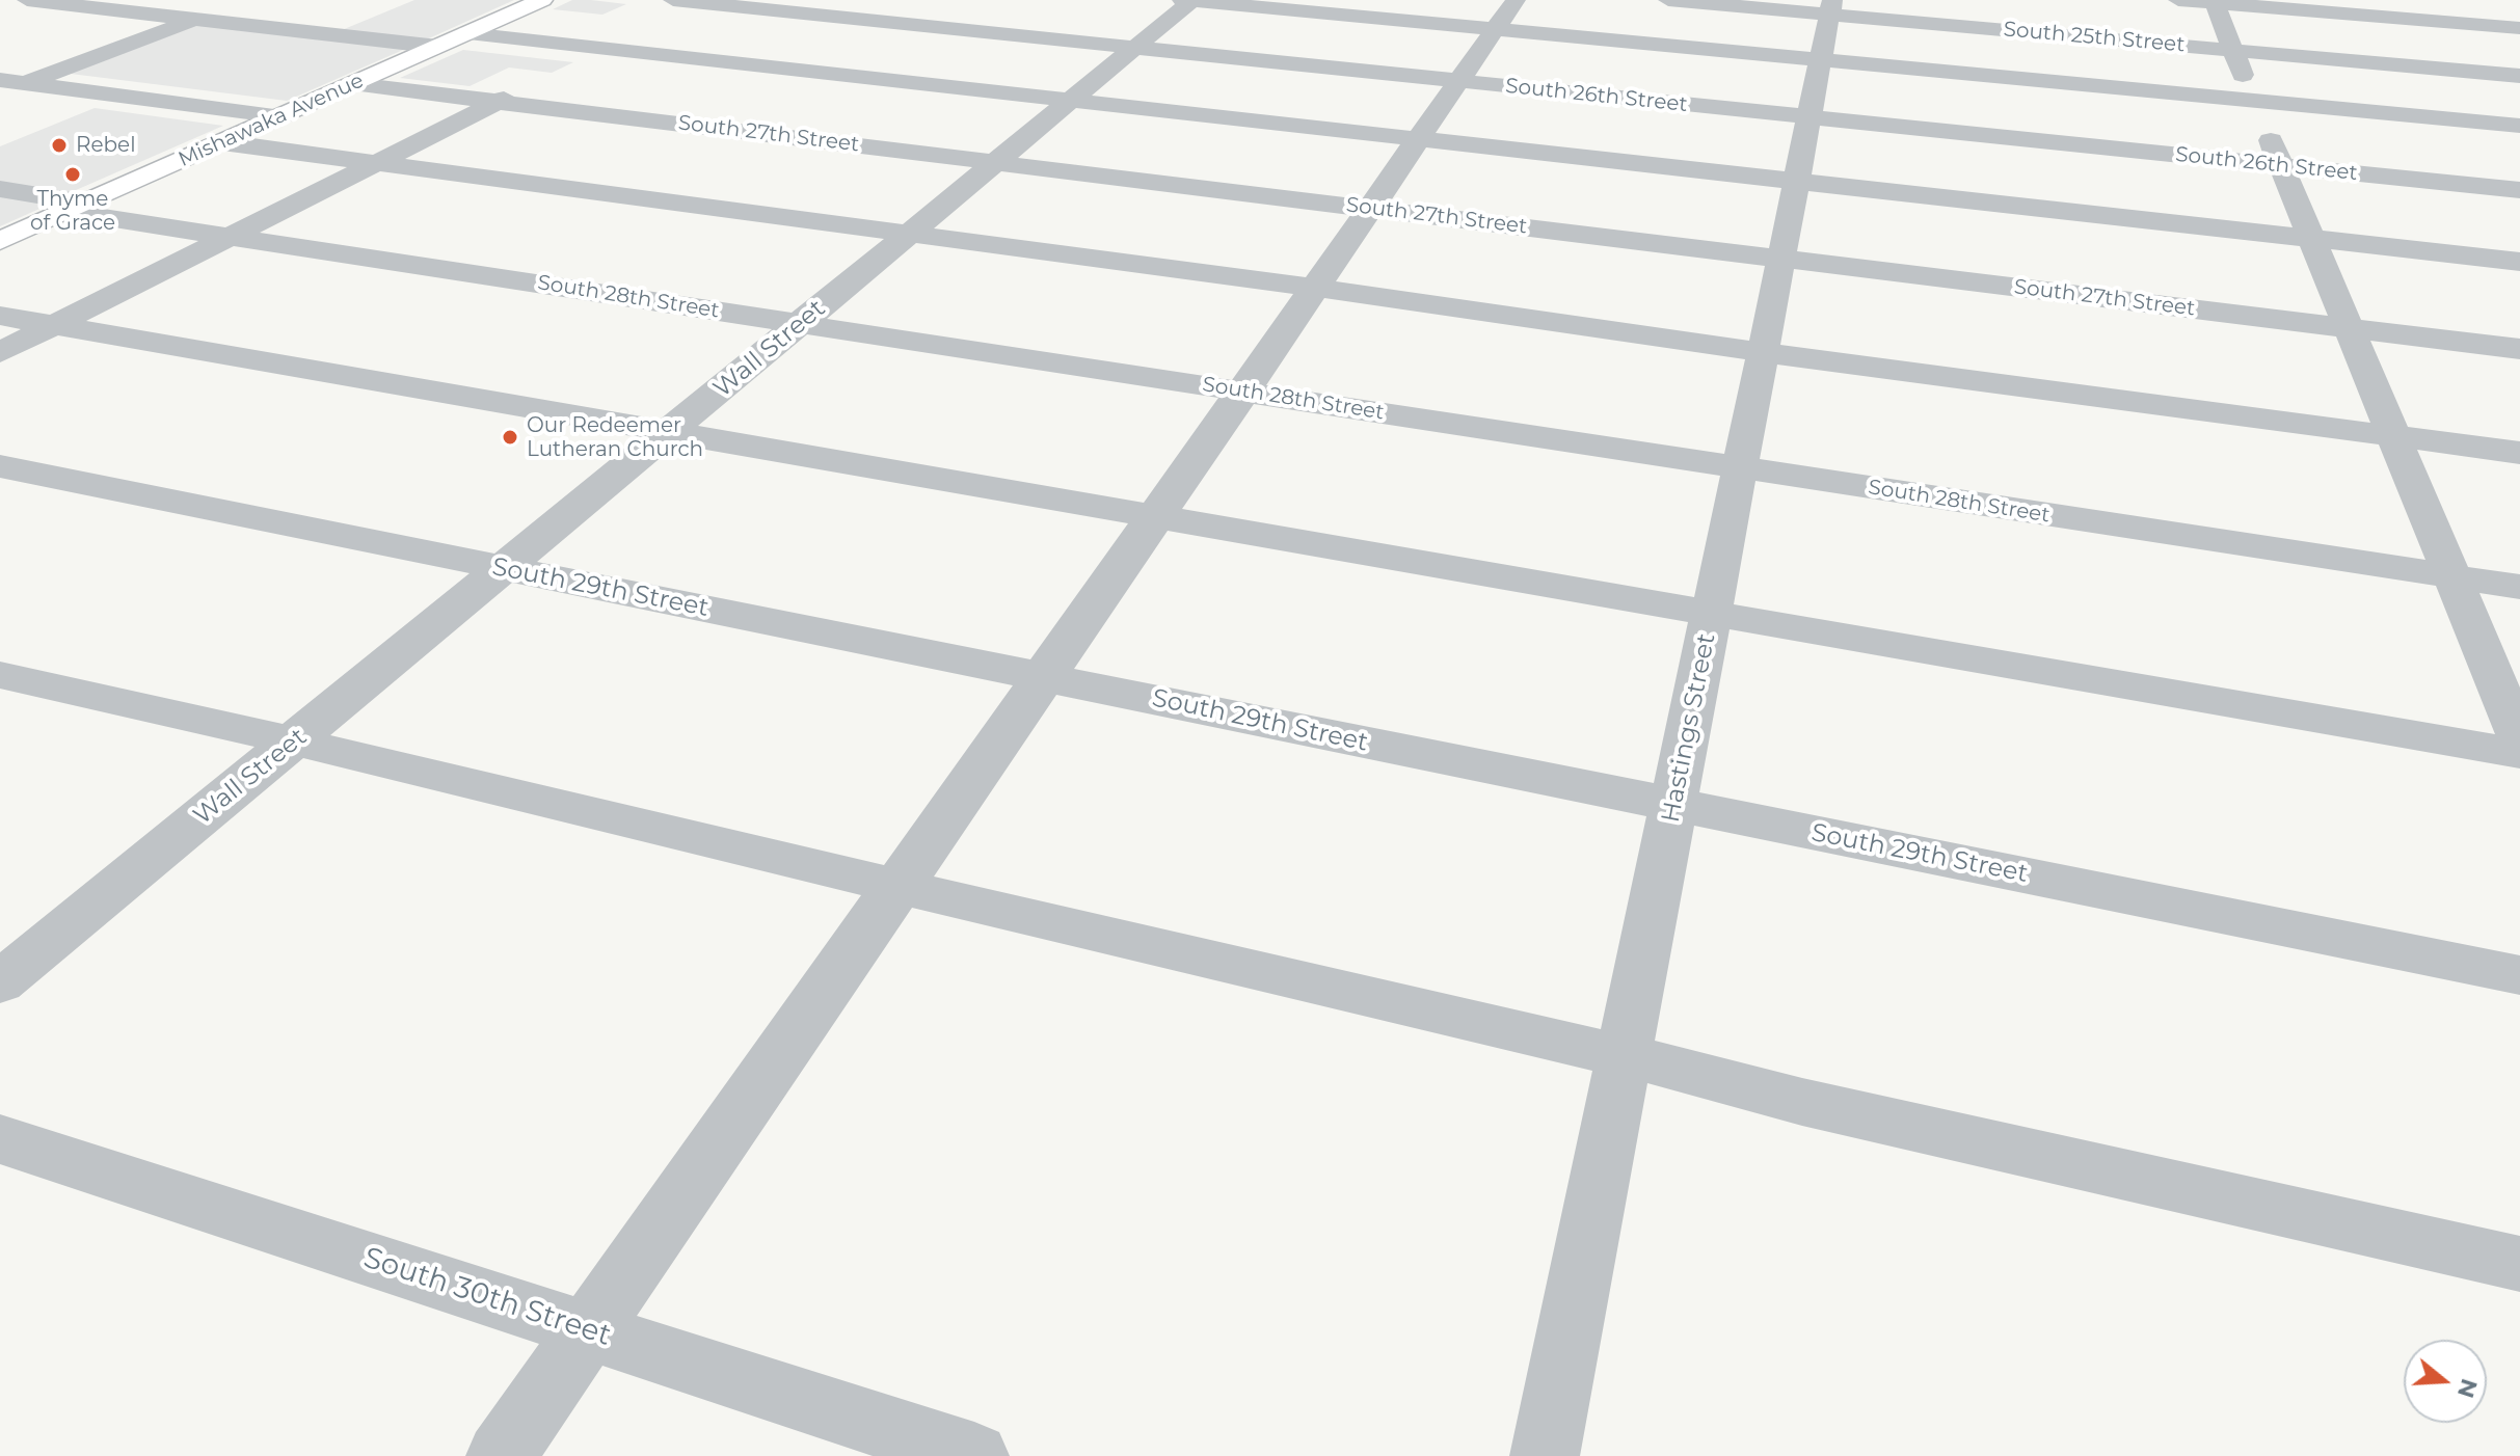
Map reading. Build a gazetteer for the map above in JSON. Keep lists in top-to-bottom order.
{
  "streets": {
    "main road": ["Mishawaka Avenue"],
    "street": [
      "South 25th Street",
      "South 26th Street",
      "South 27th Street",
      "South 28th Street",
      "Wall Street",
      "South 29th Street",
      "Hastings Street",
      "South 30th Street"
    ]
  },
  "crossings": [
    ["South 25th Street", "Hastings Street"],
    ["South 26th Street", "Wall Street"],
    ["South 26th Street", "Hastings Street"],
    ["Mishawaka Avenue", "South 27th Street"],
    ["Mishawaka Avenue", "South 28th Street"],
    ["South 27th Street", "Wall Street"],
    ["South 27th Street", "Hastings Street"],
    ["South 28th Street", "Wall Street"],
    ["South 28th Street", "Hastings Street"],
    ["Wall Street", "South 29th Street"],
    ["South 29th Street", "Hastings Street"]
  ],
  "places": ["Rebel", "Thyme of Grace", "Our Redeemer Lutheran Church"],
  "north": "right"
}
